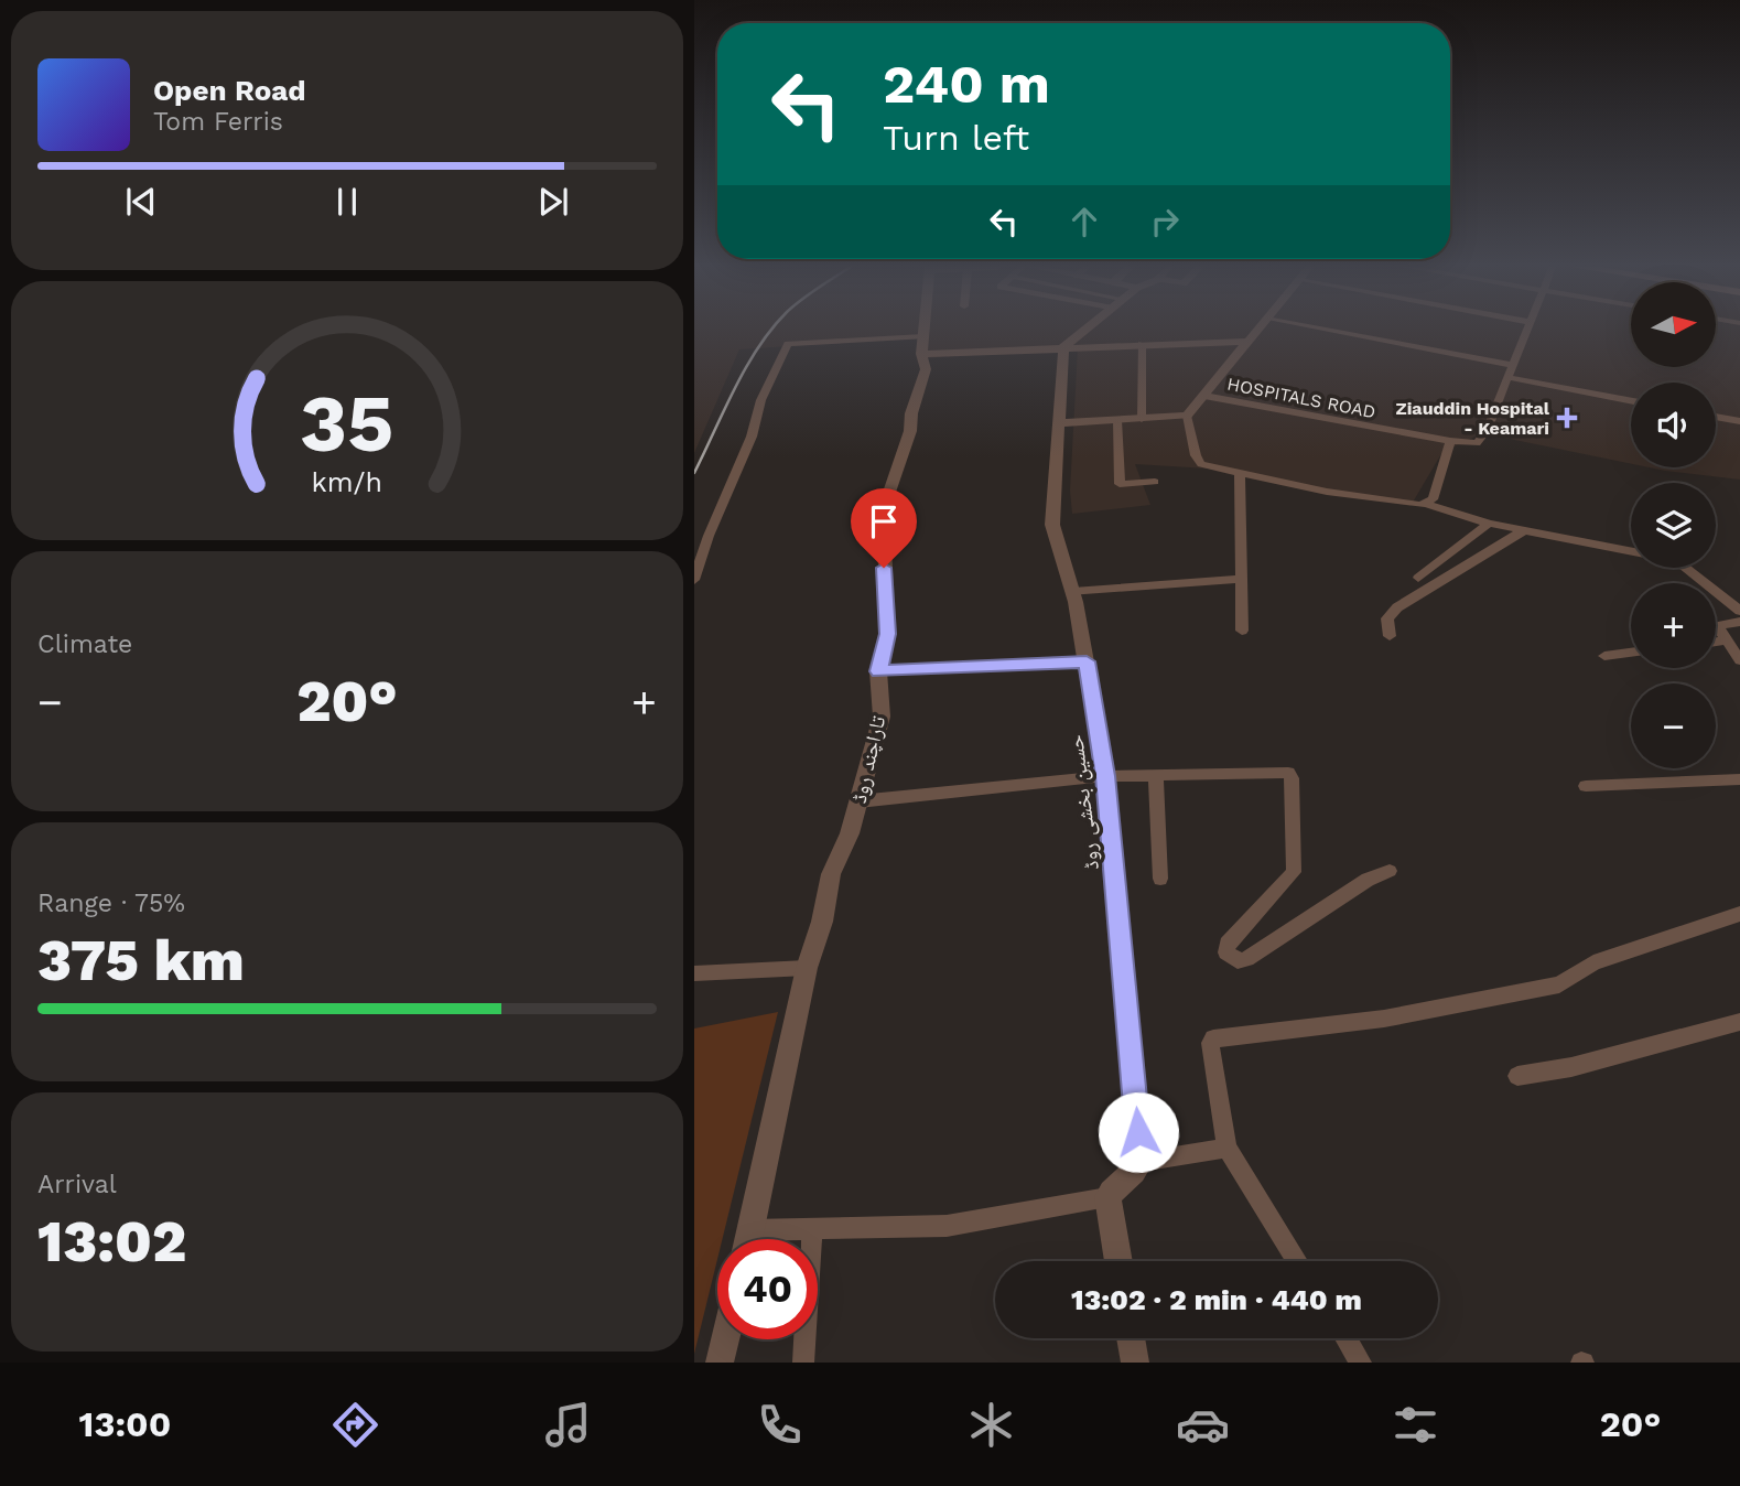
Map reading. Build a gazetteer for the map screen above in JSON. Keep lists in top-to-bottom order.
{
  "streets": {
    "street": ["HOSPITALS ROAD", "تاراچند روڈ", "حسین بخشی روڈ"]
  },
  "places": {
    "health": ["Ziauddin Hospital - Keamari"]
  },
  "north": "right",
  "page": {
    "turn": ["240 m", "Turn left"],
    "song": ["Open Road", "Tom Ferris"],
    "map_buttons": ["+", "−"],
    "tile": [
      "Climate",
      ["Range · 75%", "375 km"],
      ["Arrival", "13:02"]
    ],
    "heat": ["−", "20°", "+"],
    "limit": "40",
    "trip": "13:02 · 2 min · 440 m",
    "tabs": ["13:00", "20°"],
    "gauge": ["35", "km/h"]
  }
}
